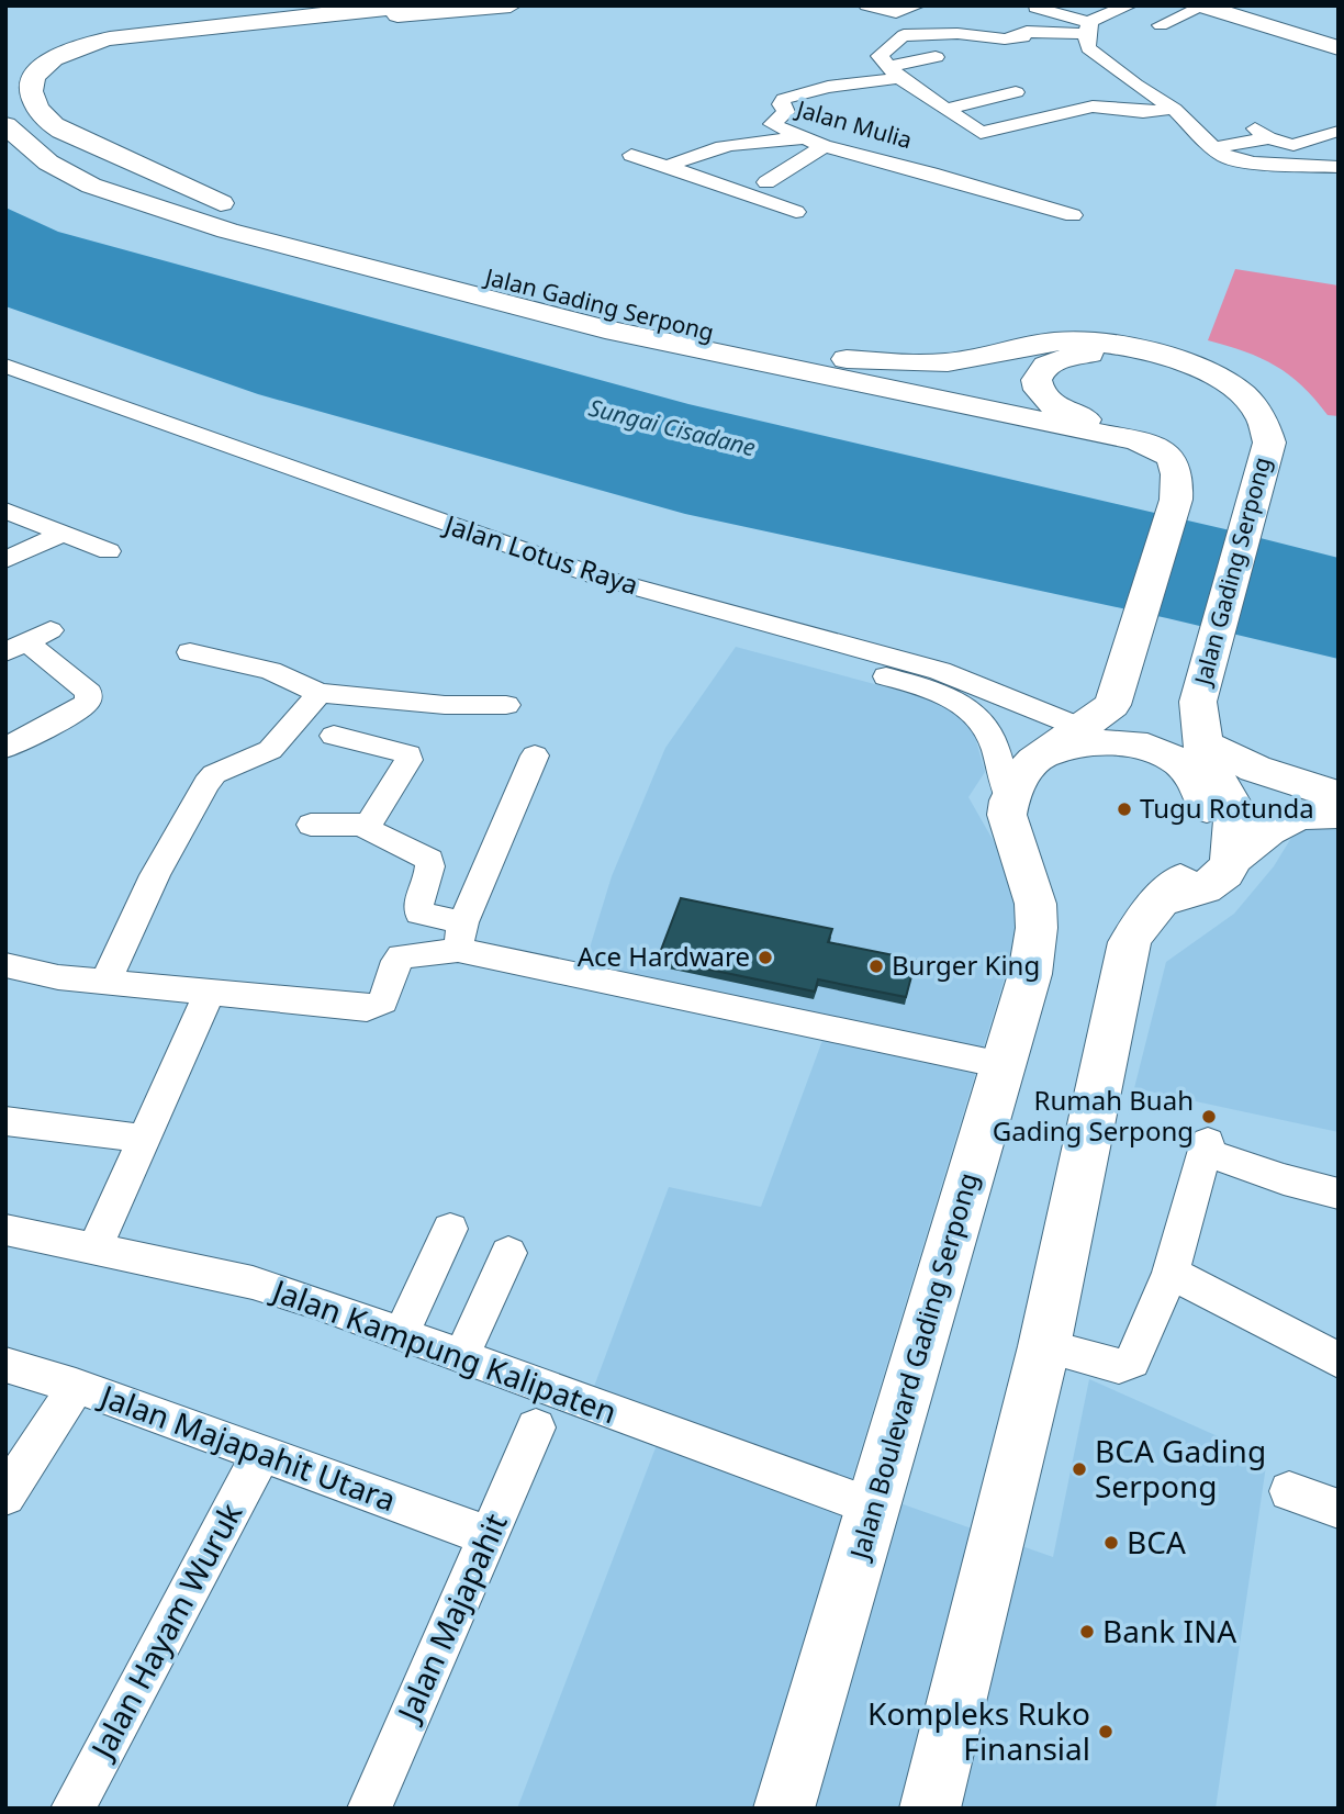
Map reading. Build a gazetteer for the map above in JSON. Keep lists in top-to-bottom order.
{
  "streets": {
    "main road": ["Jalan Gading Serpong", "Jalan Boulevard Gading Serpong"],
    "street": [
      "Jalan Mulia",
      "Jalan Lotus Raya",
      "Jalan Kampung Kalipaten",
      "Jalan Majapahit Utara",
      "Jalan Majapahit",
      "Jalan Hayam Wuruk"
    ]
  },
  "crossings": [
    ["Jalan Gading Serpong", "Jalan Lotus Raya"],
    ["Jalan Lotus Raya", "Jalan Boulevard Gading Serpong"],
    ["Jalan Kampung Kalipaten", "Jalan Boulevard Gading Serpong"],
    ["Jalan Majapahit Utara", "Jalan Majapahit"],
    ["Jalan Majapahit Utara", "Jalan Hayam Wuruk"]
  ],
  "water": ["Sungai Cisadane"],
  "places": [
    "Tugu Rotunda",
    "Ace Hardware",
    "Burger King",
    "Rumah Buah Gading Serpong",
    "BCA Gading Serpong",
    "BCA",
    "Bank INA",
    "Kompleks Ruko Finansial"
  ]
}
